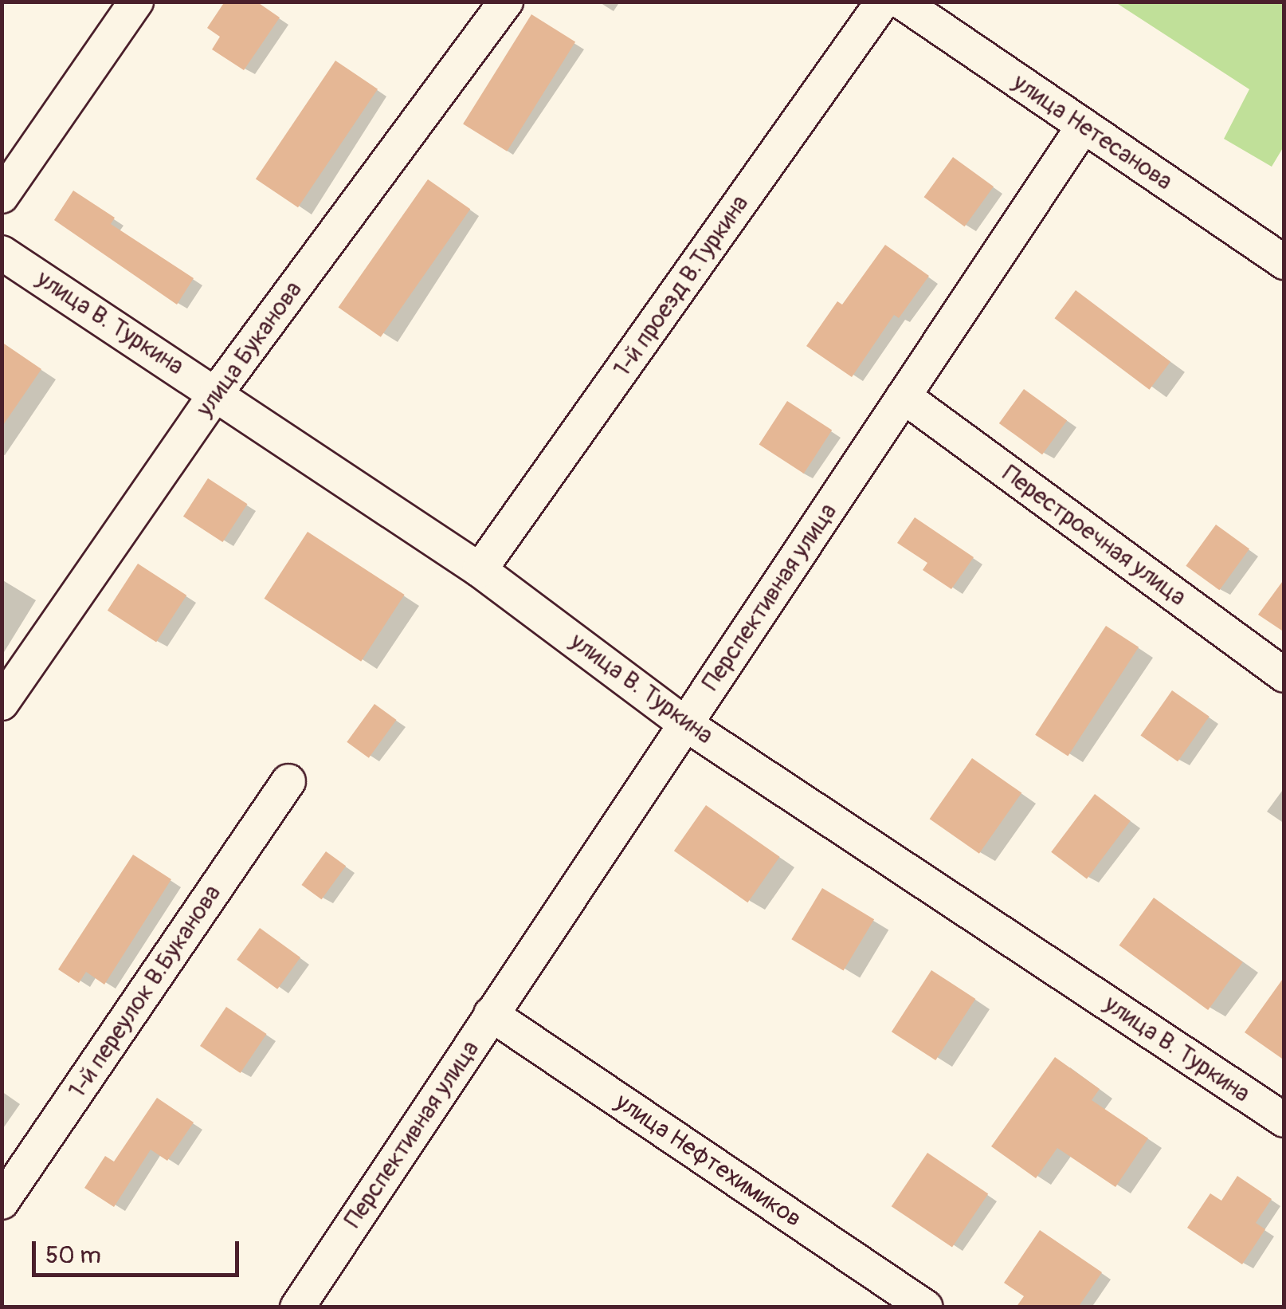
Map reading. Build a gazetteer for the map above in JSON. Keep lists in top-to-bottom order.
{
  "streets": {
    "street": [
      "улица Нетесанова",
      "1-й проезд В.Туркина",
      "улица В. Туркина",
      "улица Буканова",
      "Перестроечная улица",
      "Перспективная улица",
      "1-й переулок В.Буканова",
      "улица Нефтехимиков"
    ]
  },
  "crossings": [
    ["улица Нетесанова", "Перспективная улица"],
    ["1-й проезд В.Туркина", "улица В. Туркина"],
    ["улица В. Туркина", "улица Буканова"],
    ["улица В. Туркина", "Перспективная улица"],
    ["Перестроечная улица", "Перспективная улица"],
    ["Перспективная улица", "улица Нефтехимиков"]
  ],
  "scale_bar": "50 m"
}
